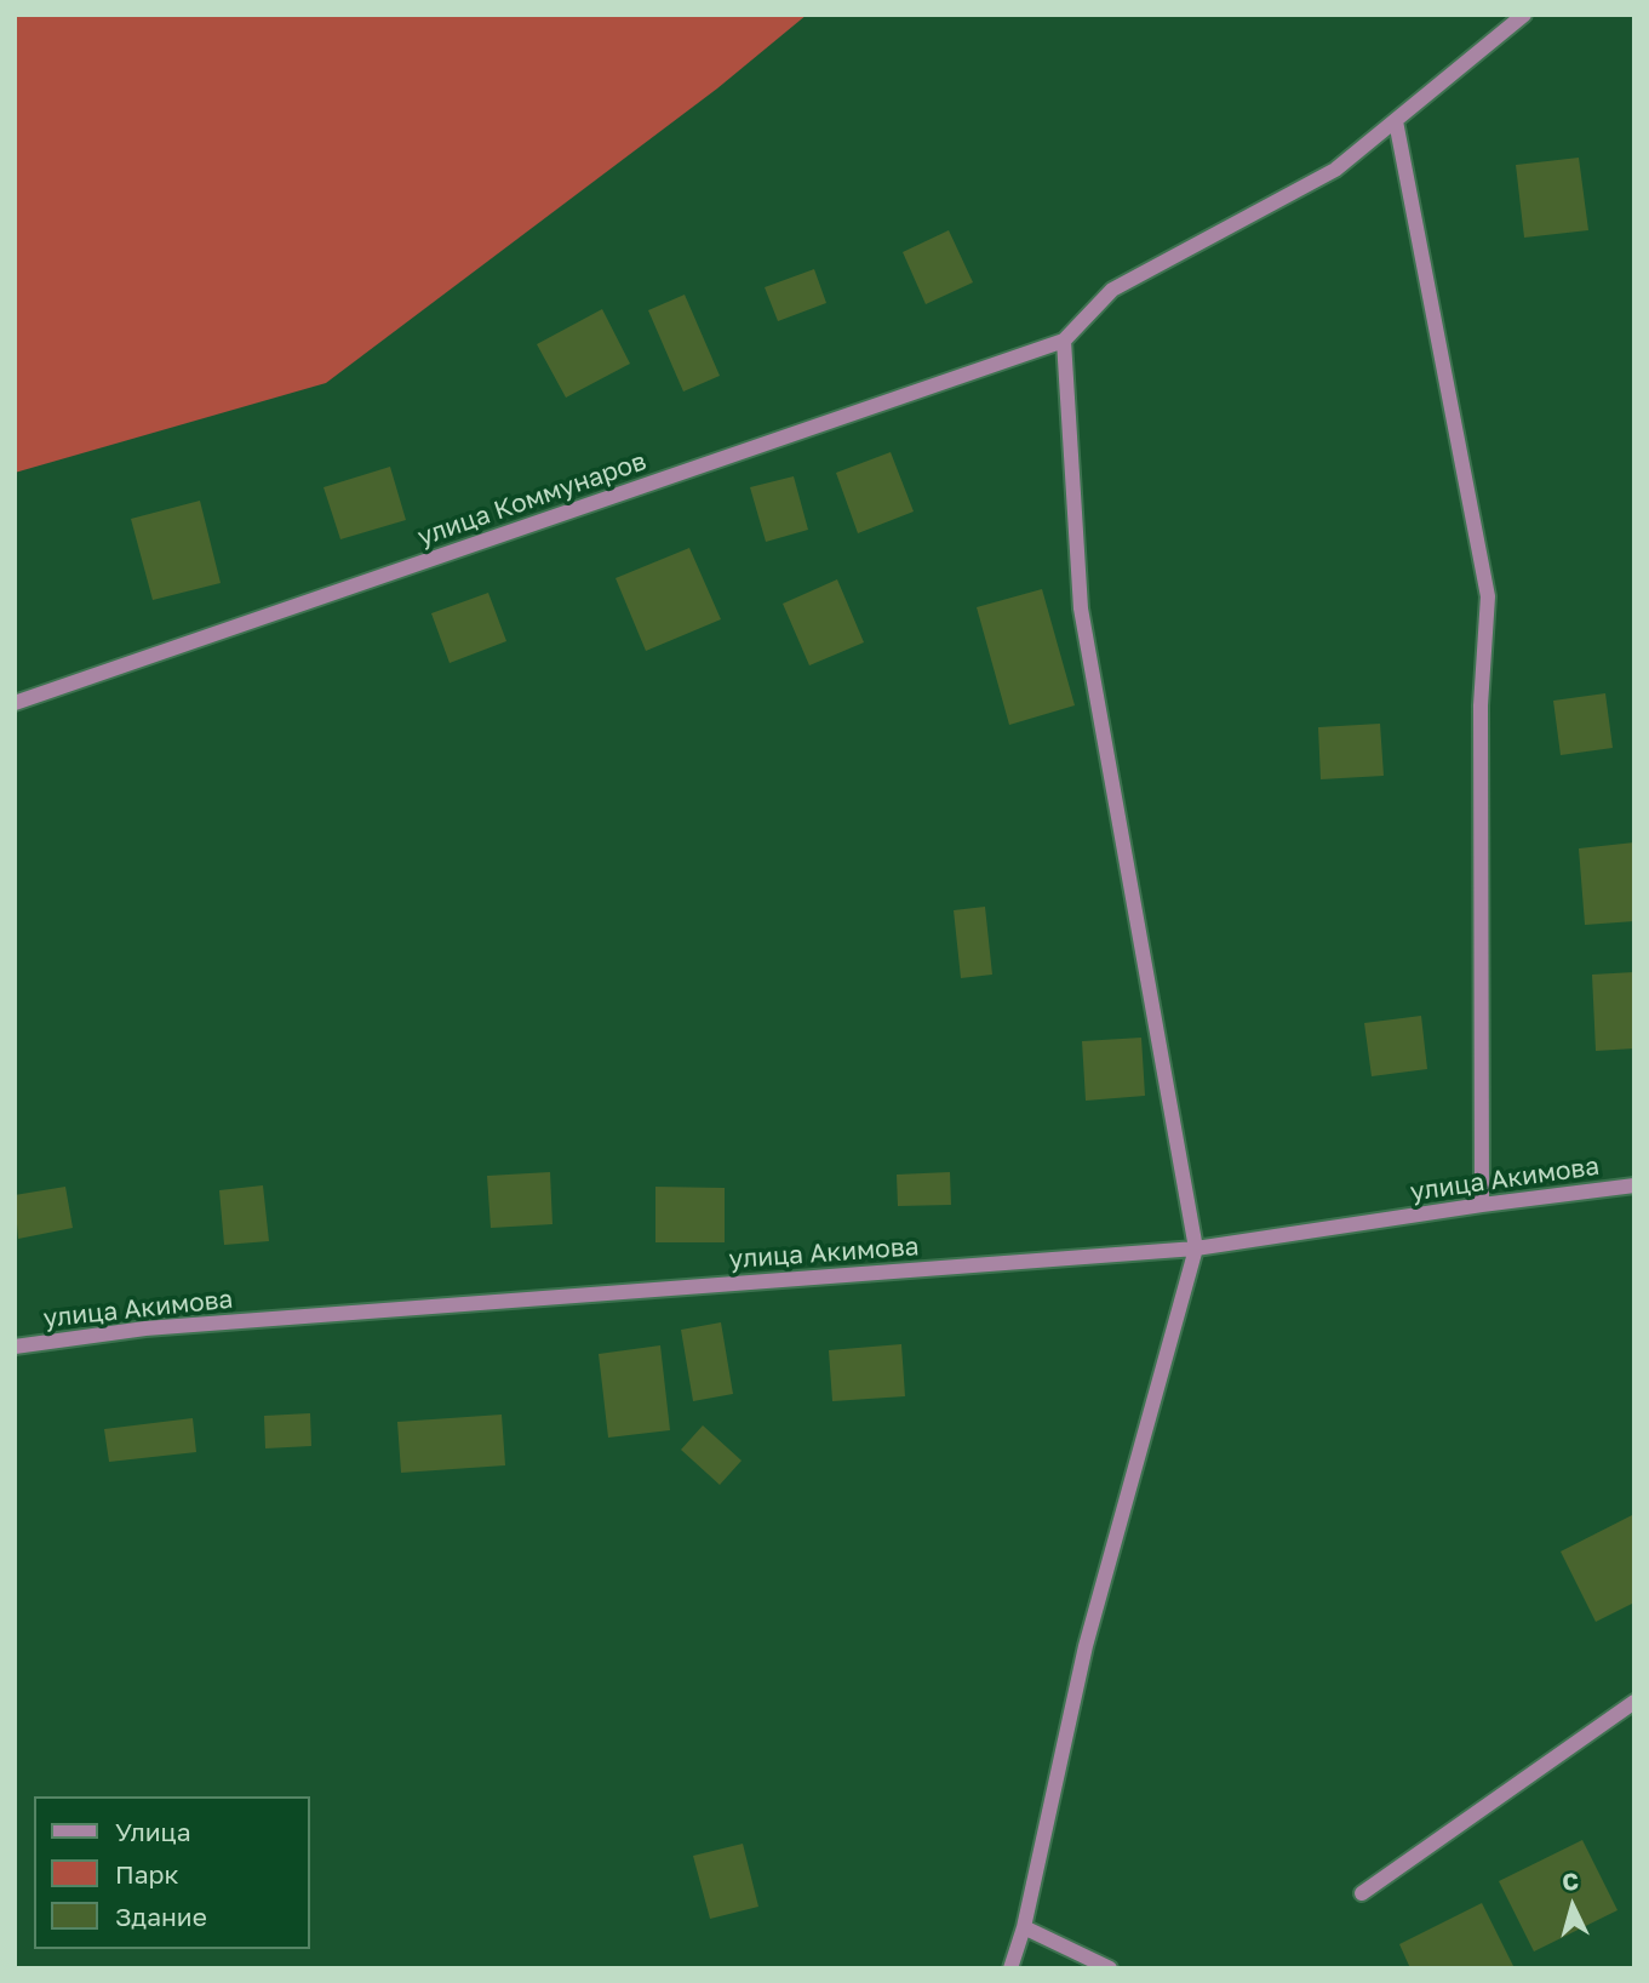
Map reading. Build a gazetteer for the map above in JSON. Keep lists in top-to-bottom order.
{
  "streets": {
    "street": ["улица Коммунаров", "улица Акимова"]
  },
  "legend": ["Улица", "Парк", "Здание"],
  "north": "top"
}
